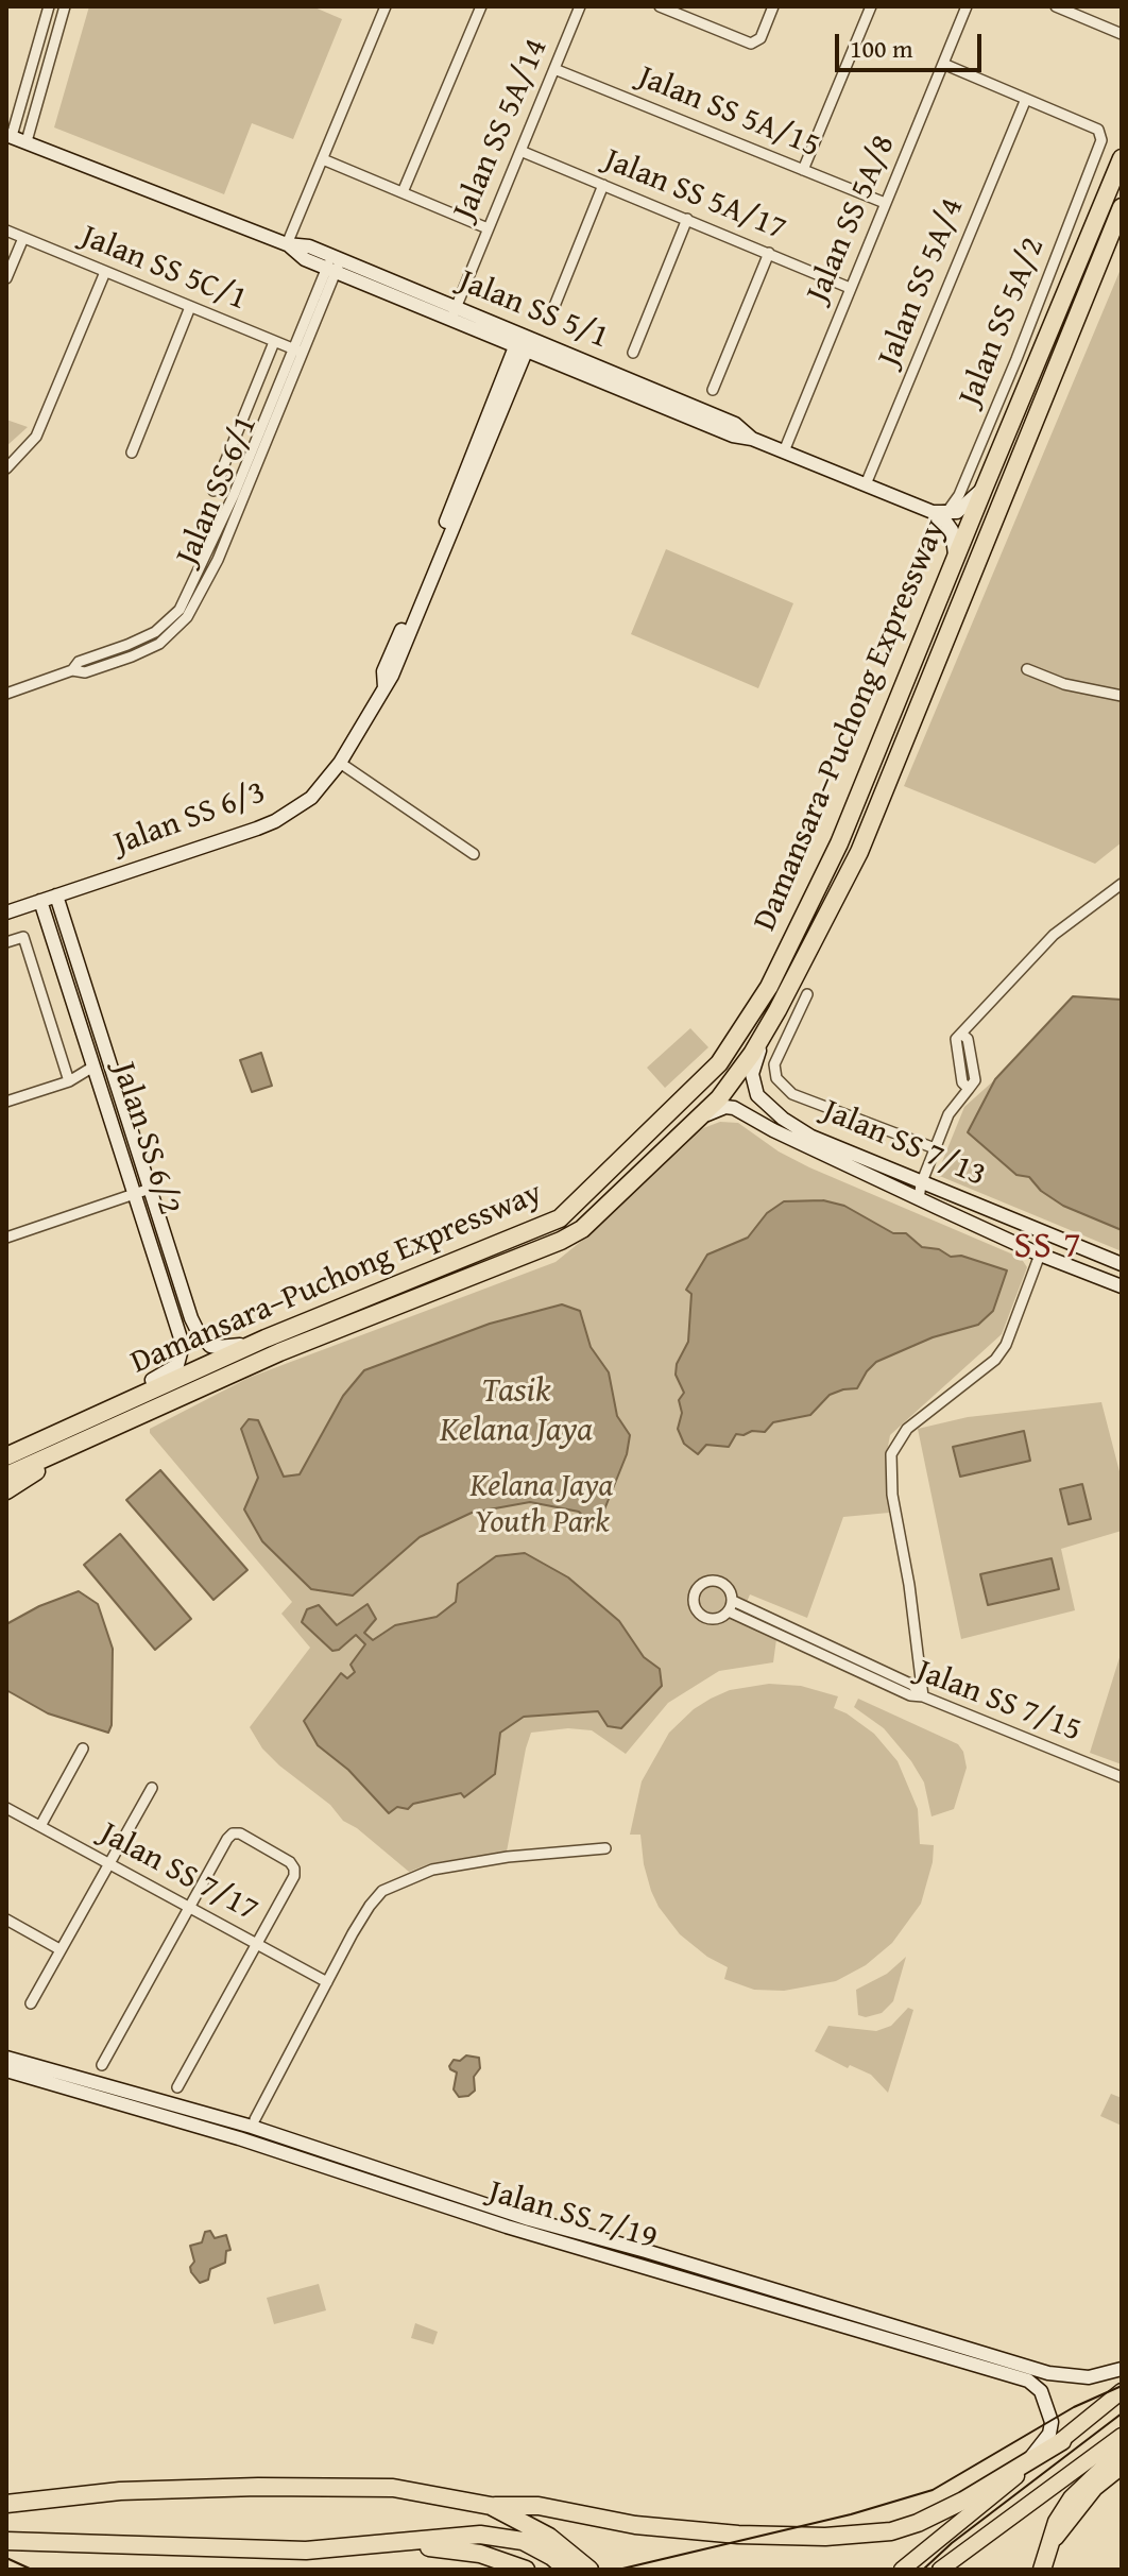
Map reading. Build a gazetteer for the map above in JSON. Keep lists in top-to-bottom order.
{
  "streets": {
    "highway": ["Damansara–Puchong Expressway"],
    "street": [
      "Jalan SS 5A/15",
      "Jalan SS 5A/14",
      "Jalan SS 5A/17",
      "Jalan SS 5A/8",
      "Jalan SS 5C/1",
      "Jalan SS 5A/4",
      "Jalan SS 5/1",
      "Jalan SS 5A/2",
      "Jalan SS 6/1",
      "Jalan SS 6/3",
      "Jalan SS 6/2",
      "Jalan SS 7/13",
      "Jalan SS 7/15",
      "Jalan SS 7/17",
      "Jalan SS 7/19"
    ]
  },
  "crossings": [
    ["Jalan SS 5A/15", "Jalan SS 5A/14"],
    ["Jalan SS 5A/15", "Jalan SS 5A/8"],
    ["Jalan SS 5A/14", "Jalan SS 5A/17"],
    ["Jalan SS 5A/14", "Jalan SS 5/1"],
    ["Jalan SS 5A/17", "Jalan SS 5A/8"],
    ["Jalan SS 5A/8", "Jalan SS 5/1"],
    ["Jalan SS 5C/1", "Jalan SS 6/1"],
    ["Jalan SS 5A/4", "Jalan SS 5/1"],
    ["Jalan SS 5A/4", "Jalan SS 5A/2"],
    ["Jalan SS 5/1", "Jalan SS 5A/2"],
    ["Jalan SS 5/1", "Jalan SS 6/1"],
    ["Jalan SS 5/1", "Jalan SS 6/3"],
    ["Damansara–Puchong Expressway", "Jalan SS 7/13"],
    ["Jalan SS 6/3", "Jalan SS 6/2"]
  ],
  "districts": ["SS 7"],
  "water": ["Tasik Kelana Jaya"],
  "parks": ["Kelana Jaya Youth Park"],
  "scale_bar": "100 m"
}
